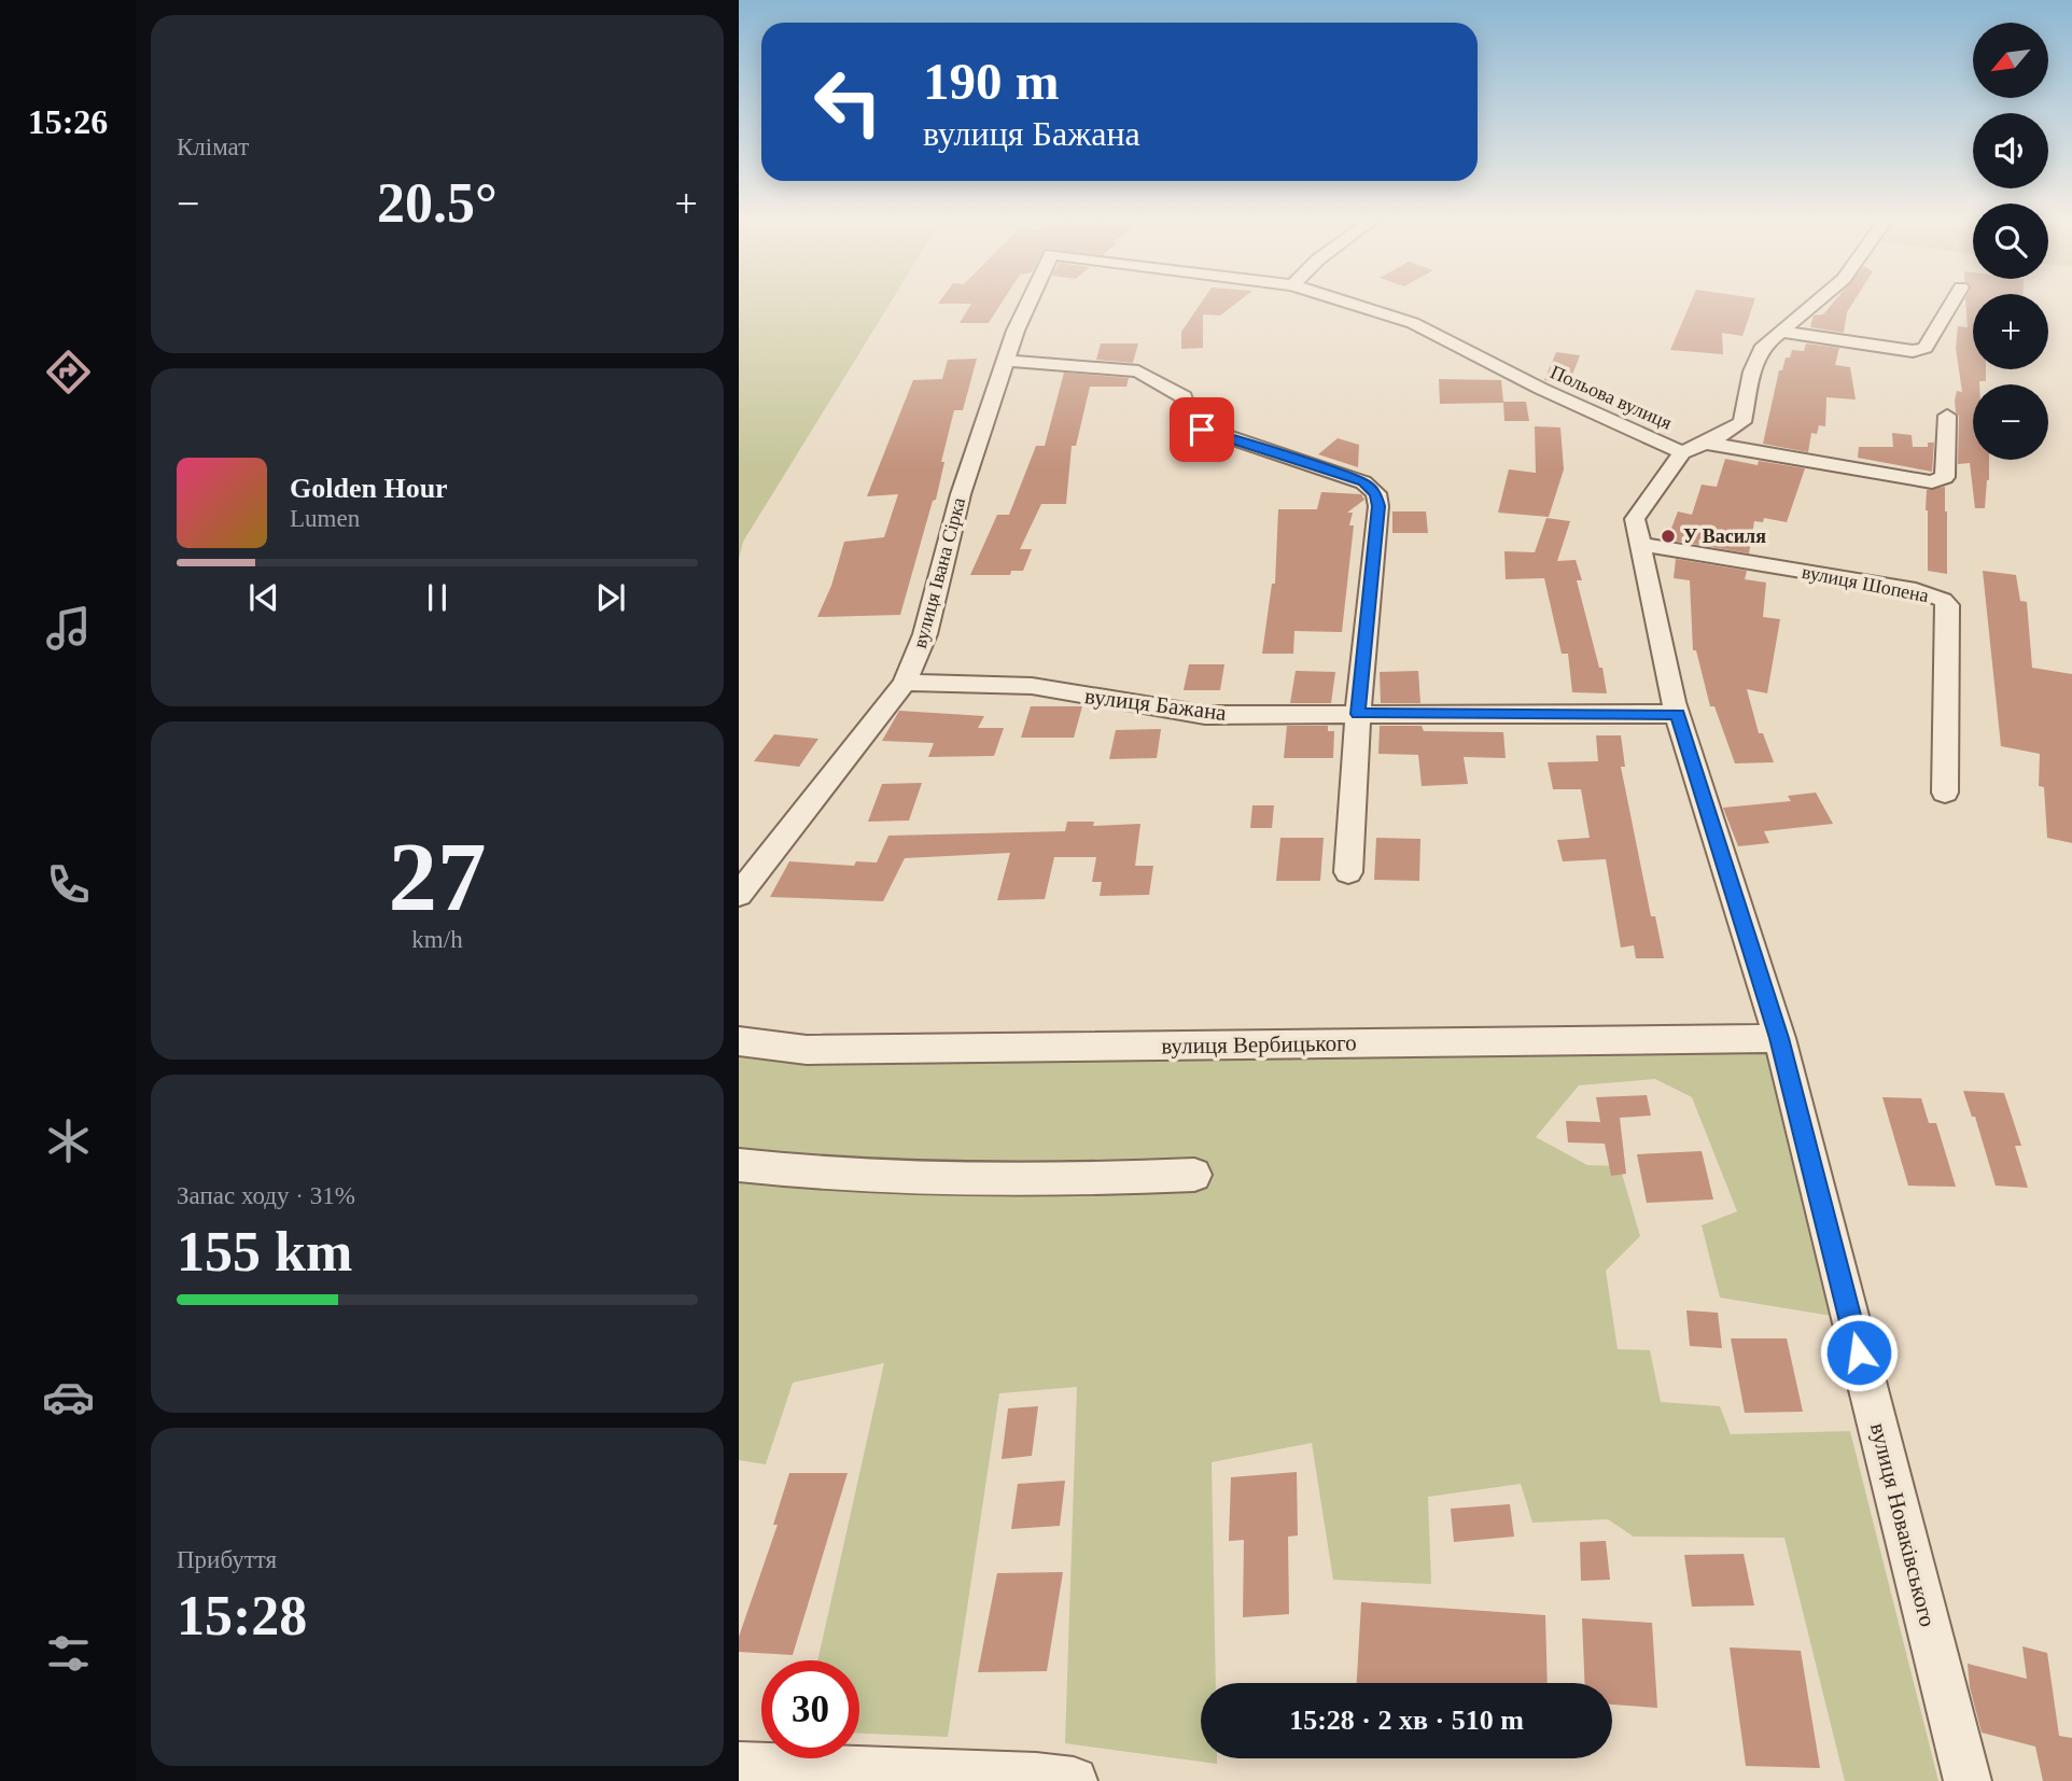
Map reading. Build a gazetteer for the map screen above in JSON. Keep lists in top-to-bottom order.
{
  "streets": {
    "street": [
      "Польова вулиця",
      "вулиця Івана Сірка",
      "вулиця Шопена",
      "вулиця Бажана",
      "вулиця Вербицького",
      "вулиця Новаківського"
    ]
  },
  "crossings": [
    ["Польова вулиця", "вулиця Новаківського"],
    ["вулиця Івана Сірка", "вулиця Бажана"],
    ["вулиця Шопена", "вулиця Новаківського"],
    ["вулиця Бажана", "вулиця Новаківського"],
    ["вулиця Вербицького", "вулиця Новаківського"]
  ],
  "places": ["У Василя"],
  "north": "bottom left",
  "page": {
    "tabs": "15:26",
    "tile": [
      "Клімат",
      ["27", "km/h"],
      ["Запас ходу · 31%", "155 km"],
      ["Прибуття", "15:28"]
    ],
    "map_buttons": ["+", "−"],
    "turn": ["190 m", "вулиця Бажана"],
    "heat": ["−", "20.5°", "+"],
    "song": ["Golden Hour", "Lumen"],
    "limit": "30",
    "trip": "15:28 · 2 хв · 510 m"
  }
}
